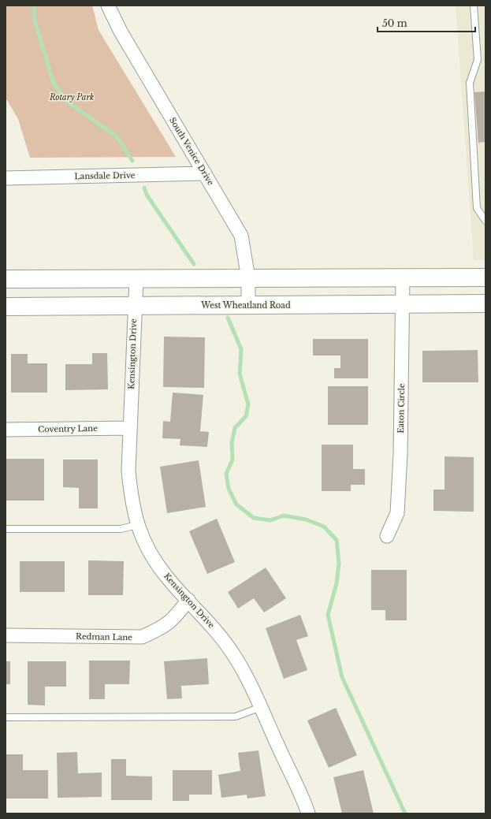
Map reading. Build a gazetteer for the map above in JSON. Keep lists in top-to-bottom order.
{
  "streets": {
    "main road": ["West Wheatland Road"],
    "street": [
      "South Venice Drive",
      "Lansdale Drive",
      "Kensington Drive",
      "Eaton Circle",
      "Coventry Lane",
      "Redman Lane"
    ]
  },
  "crossings": [
    ["South Venice Drive", "Lansdale Drive"],
    ["South Venice Drive", "West Wheatland Road"],
    ["West Wheatland Road", "Kensington Drive"],
    ["West Wheatland Road", "Eaton Circle"],
    ["Kensington Drive", "Coventry Lane"],
    ["Kensington Drive", "Redman Lane"]
  ],
  "parks": ["Rotary Park"],
  "scale_bar": "50 m"
}
